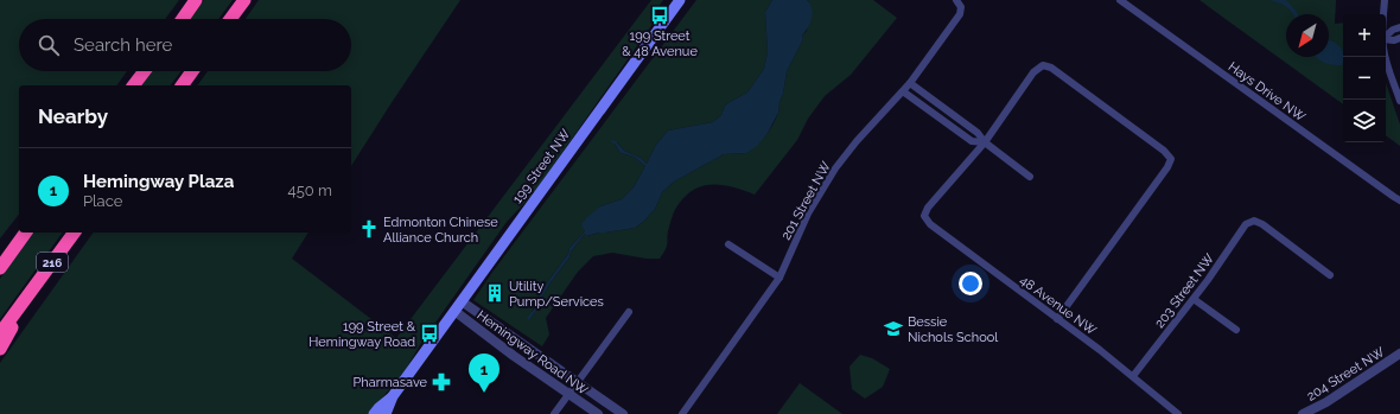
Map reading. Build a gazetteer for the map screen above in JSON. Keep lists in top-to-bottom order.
{
  "streets": {
    "highway": ["216"],
    "main road": ["199 Street NW"],
    "street": [
      "Hays Drive NW",
      "201 Street NW",
      "203 Street NW",
      "48 Avenue NW",
      "Hemingway Road NW",
      "204 Street NW"
    ]
  },
  "crossings": [
    ["199 Street NW", "Hemingway Road NW"],
    ["203 Street NW", "48 Avenue NW"]
  ],
  "places": {
    "bus stop": ["199 Street & 48 Avenue", "199 Street & Hemingway Road"],
    "church": ["Edmonton Chinese Alliance Church"],
    "building": ["Utility Pump/Services"],
    "school or university": ["Bessie Nichols School"],
    "pharmacy": ["Pharmasave"]
  },
  "north": "bottom left",
  "page": {
    "map_buttons": ["+", "−"],
    "search": "Search here",
    "heading": "Nearby",
    "list": [
      {
        "mark": "1",
        "name": "Hemingway Plaza",
        "note": "Place",
        "value": "450 m"
      }
    ],
    "pins": "1"
  }
}
